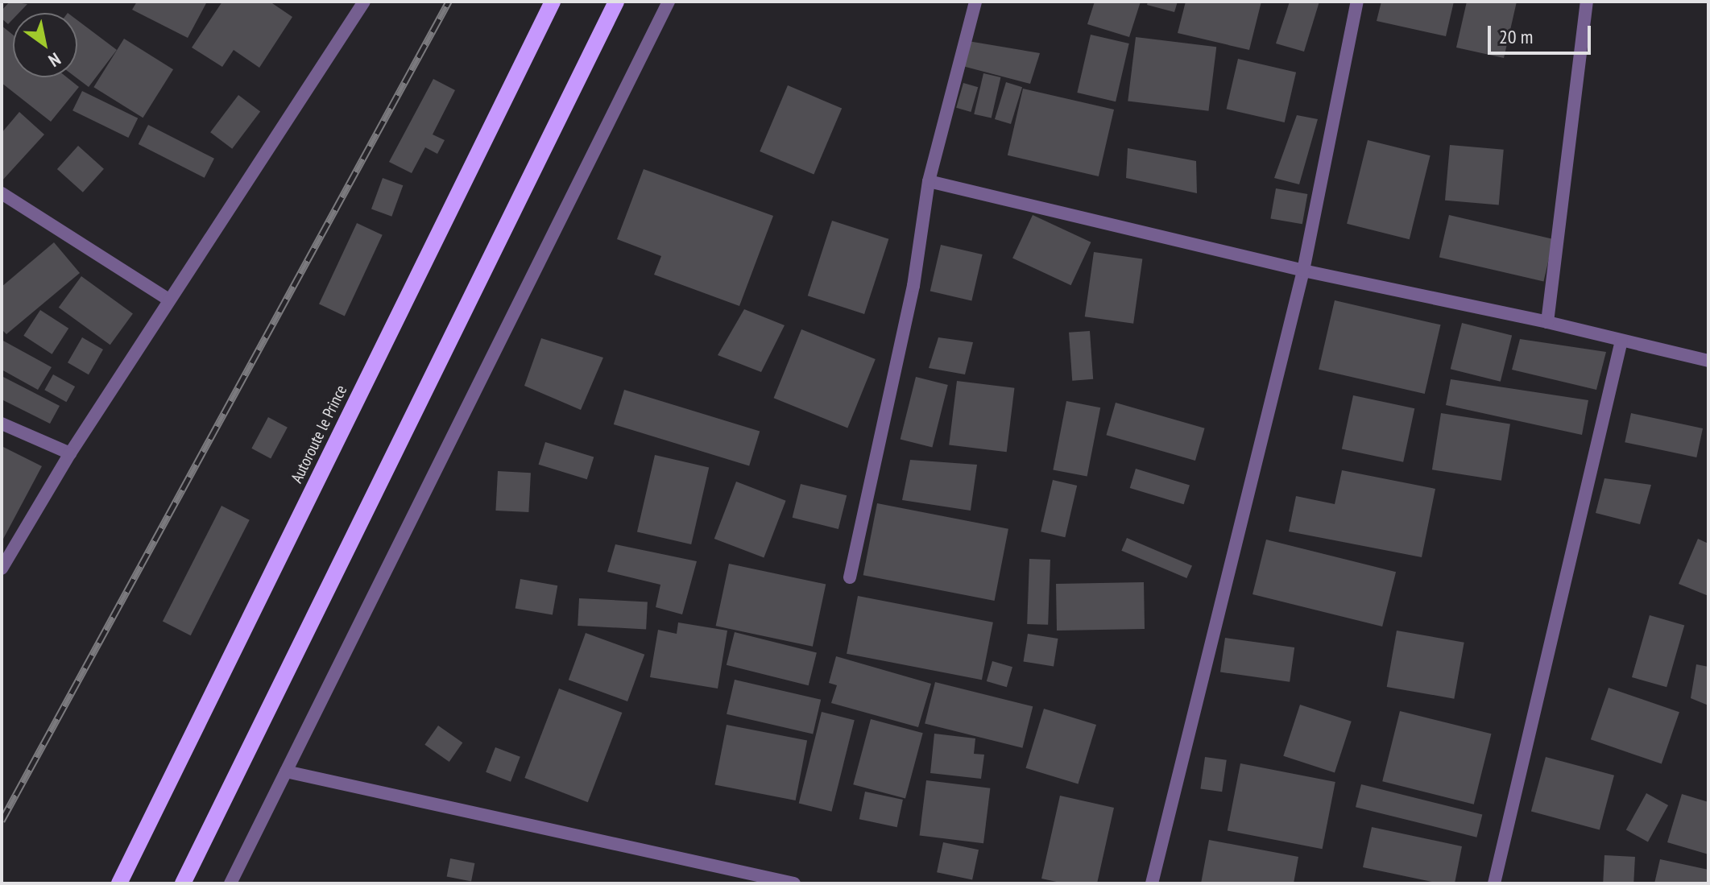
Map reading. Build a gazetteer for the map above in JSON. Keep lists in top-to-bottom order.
{
  "streets": {
    "main road": ["Autoroute le Prince"]
  },
  "scale_bar": "20 m",
  "north": "bottom right"
}
